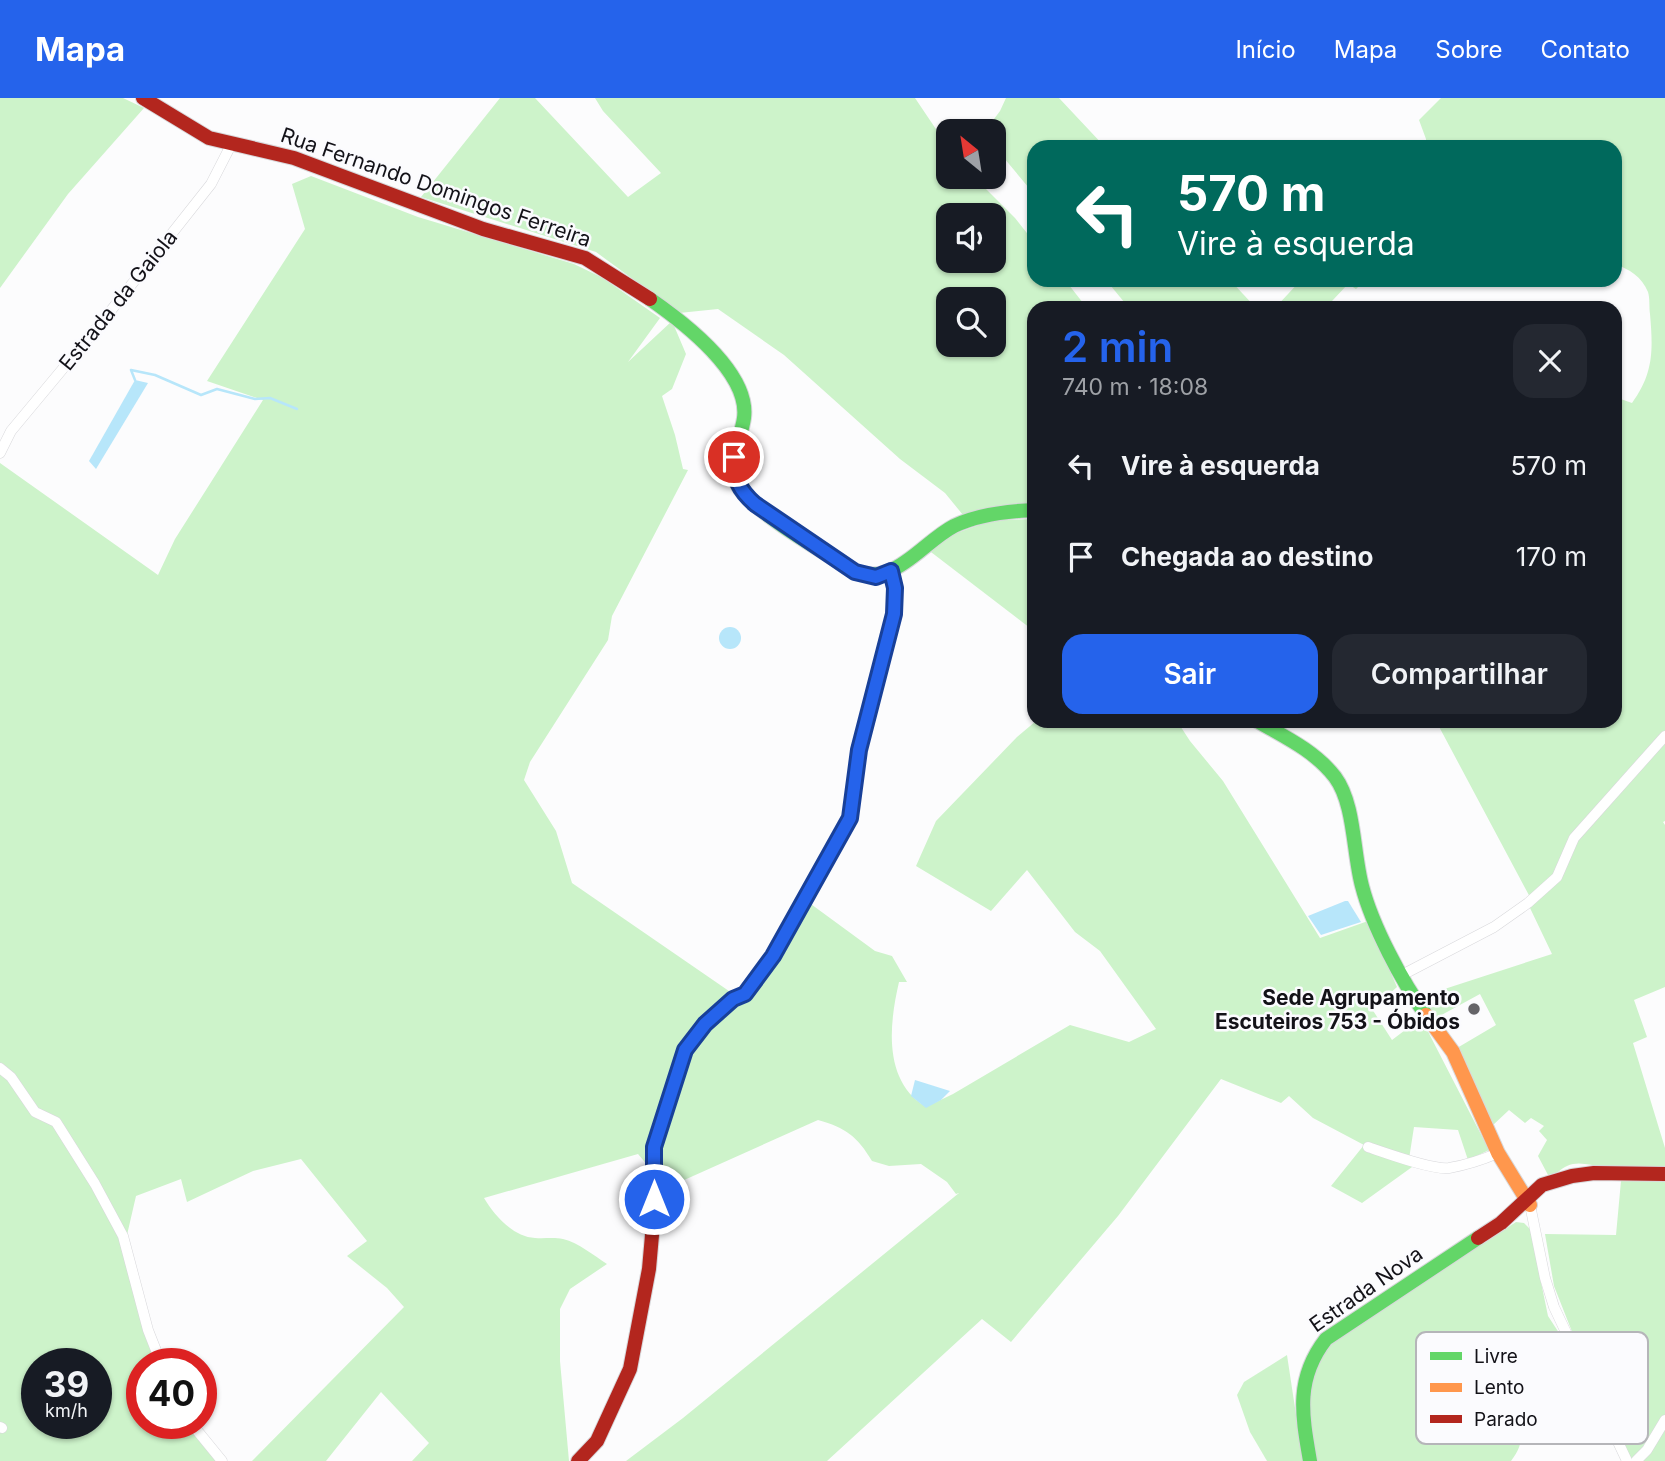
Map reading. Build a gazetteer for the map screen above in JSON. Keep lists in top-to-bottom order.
{
  "streets": {
    "street": ["Rua Fernando Domingos Ferreira", "Estrada da Gaiola", "Estrada Nova"]
  },
  "crossings": [
    ["Rua Fernando Domingos Ferreira", "Estrada da Gaiola"]
  ],
  "places": ["Sede Agrupamento Escuteiros 753 - Óbidos"],
  "legend": ["Livre", "Lento", "Parado"],
  "north": "top left",
  "page": {
    "header": "Mapa",
    "nav": [
      "Início",
      "Mapa",
      "Sobre",
      "Contato"
    ],
    "turn": ["570 m", "Vire à esquerda"],
    "heading": ["2 min", "740 m · 18:08"],
    "list": [
      {
        "name": "Vire à esquerda",
        "value": "570 m"
      },
      {
        "name": "Chegada ao destino",
        "value": "170 m"
      }
    ],
    "buttons": ["Sair", "Compartilhar"],
    "speed": "39 km/h",
    "limit": "40"
  }
}
